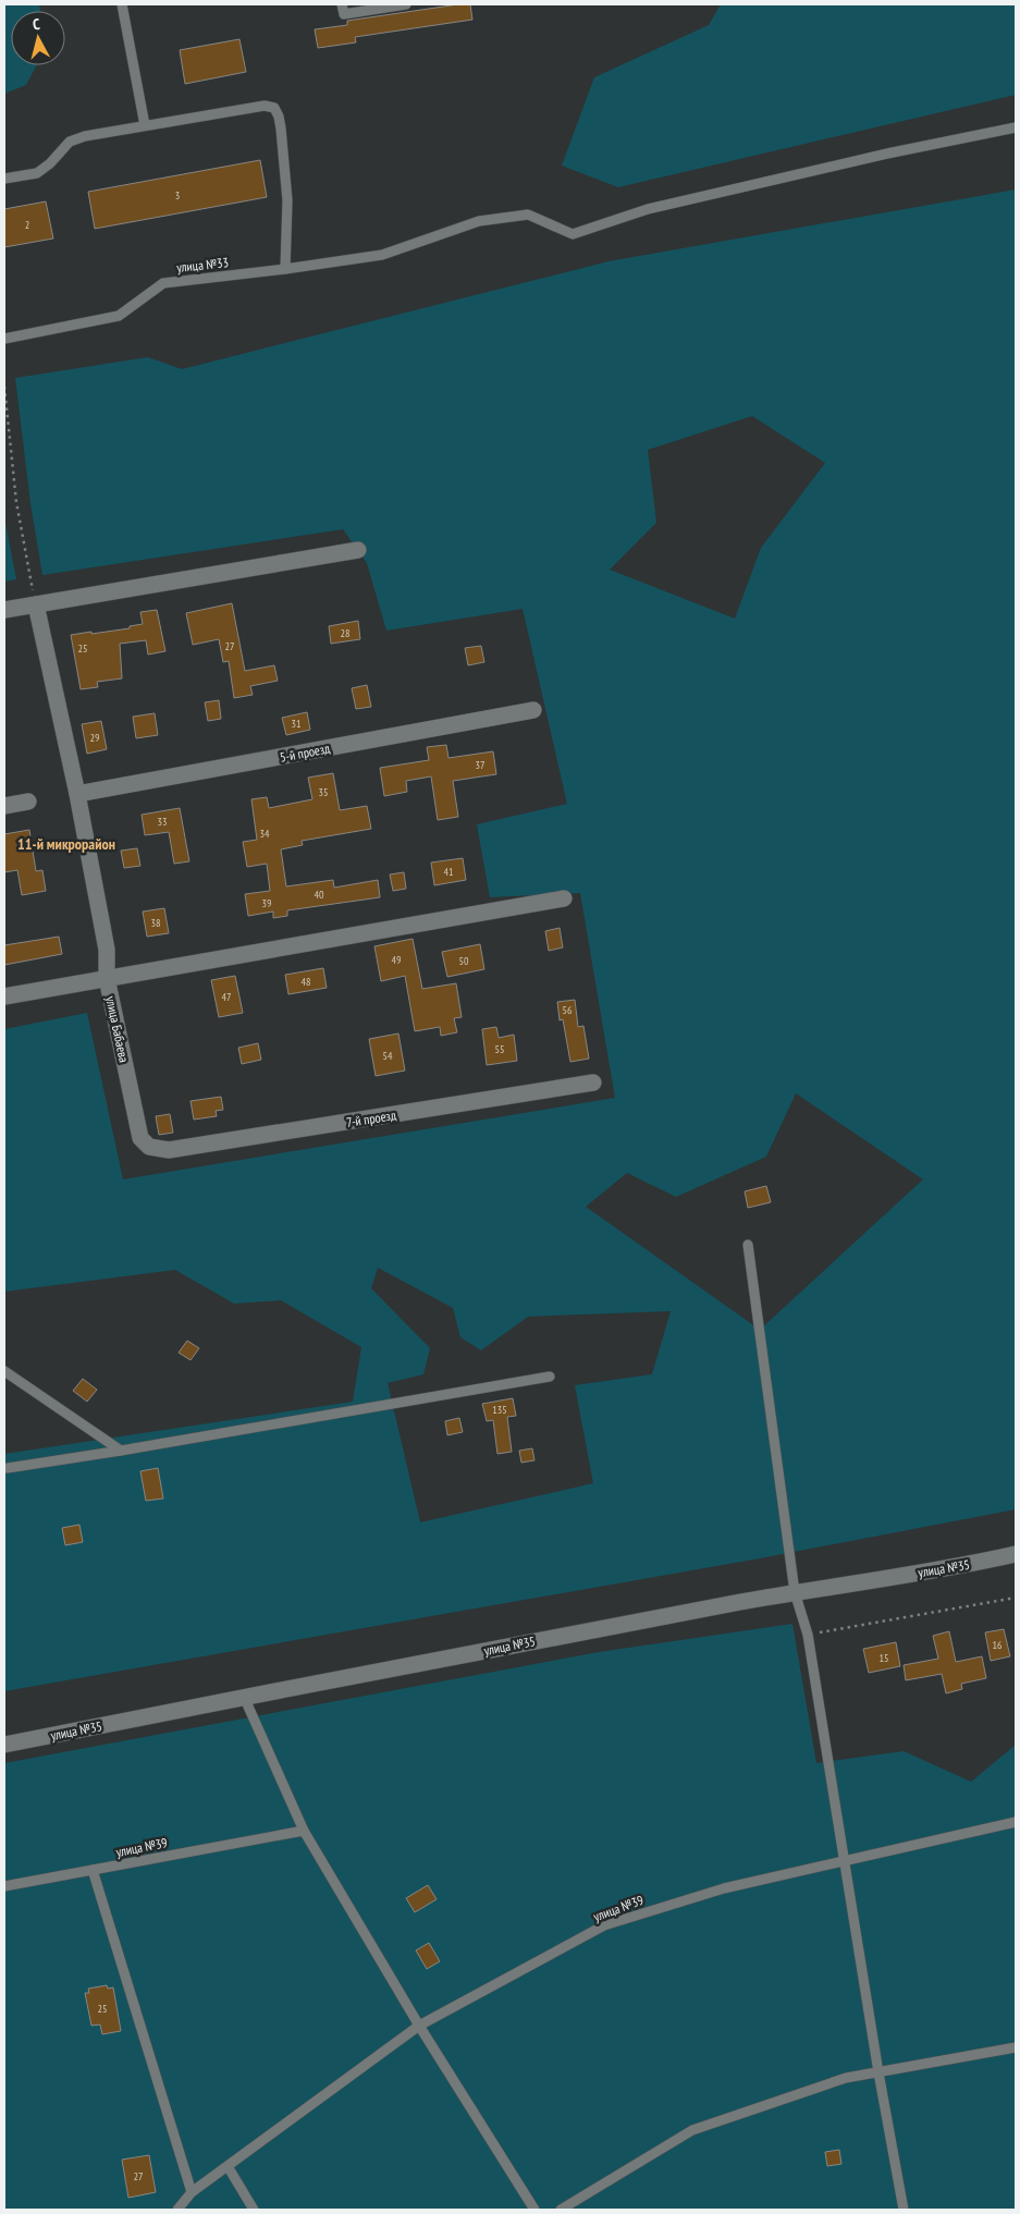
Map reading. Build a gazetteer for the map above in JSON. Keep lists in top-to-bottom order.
{
  "streets": {
    "street": [
      "5-й проезд",
      "улица Бабаева",
      "7-й проезд",
      "улица №35"
    ],
    "lane": ["улица №33", "улица №39"]
  },
  "crossings": [
    ["улица Бабаева", "7-й проезд"]
  ],
  "districts": ["11-й микрорайон"],
  "house_numbers": [
    "3",
    "2",
    "28",
    "27",
    "25",
    "31",
    "29",
    "37",
    "35",
    "33",
    "34",
    "41",
    "40",
    "39",
    "38",
    "49",
    "50",
    "48",
    "47",
    "56",
    "55",
    "54",
    "135",
    "16",
    "15",
    "25",
    "27"
  ],
  "north": "top"
}
